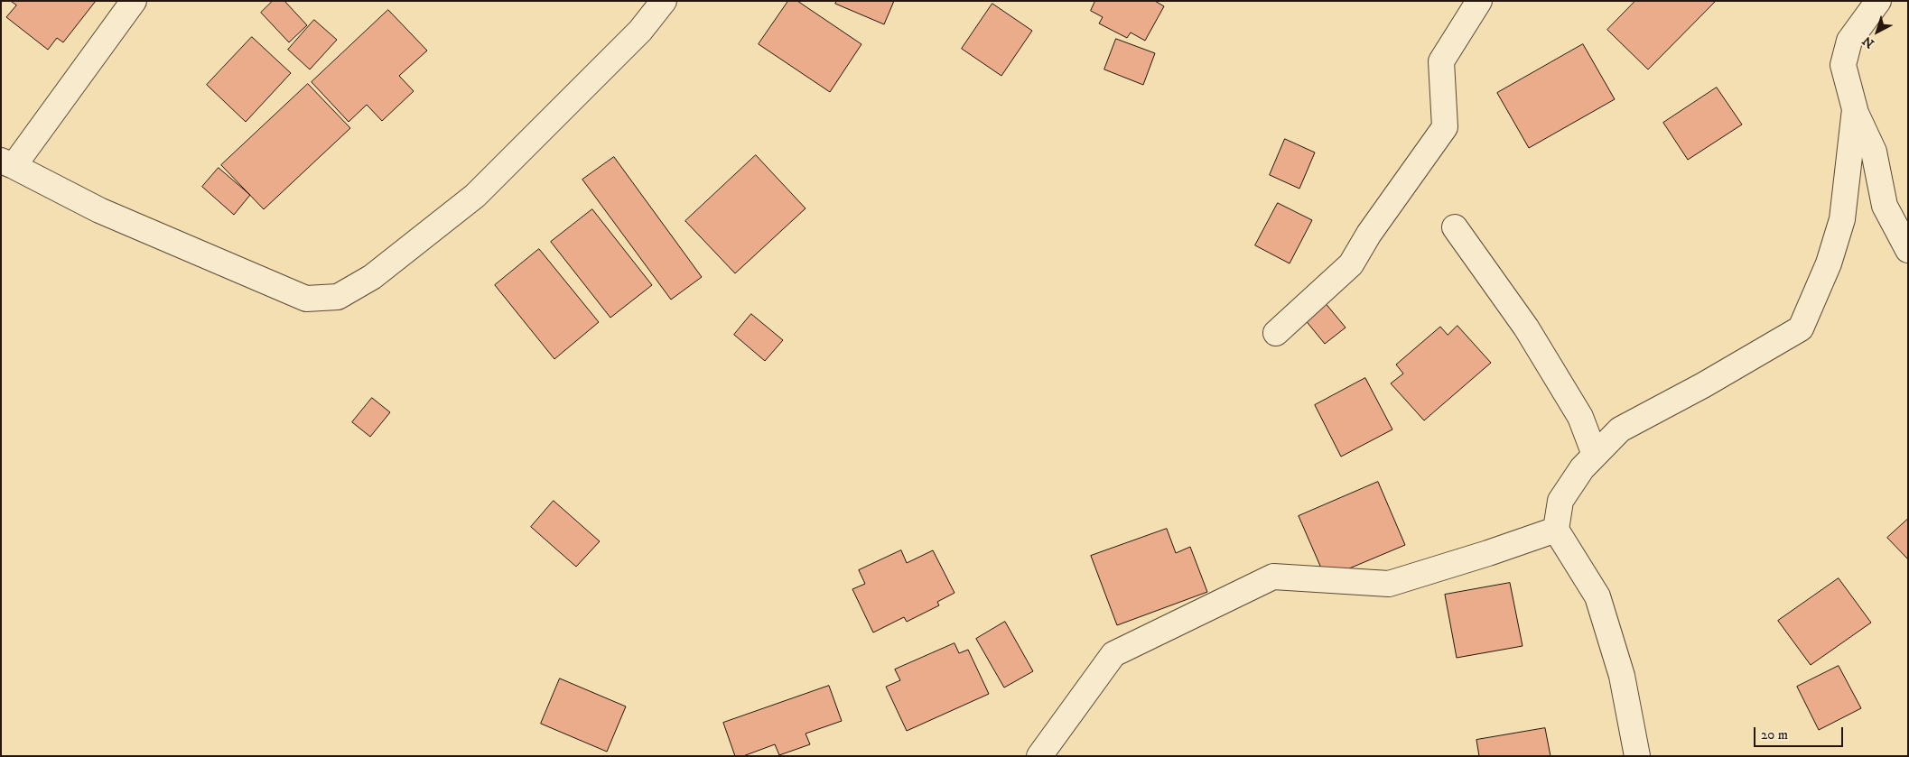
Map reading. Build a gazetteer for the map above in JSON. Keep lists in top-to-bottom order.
{
  "scale_bar": "20 m",
  "north": "bottom left"
}
